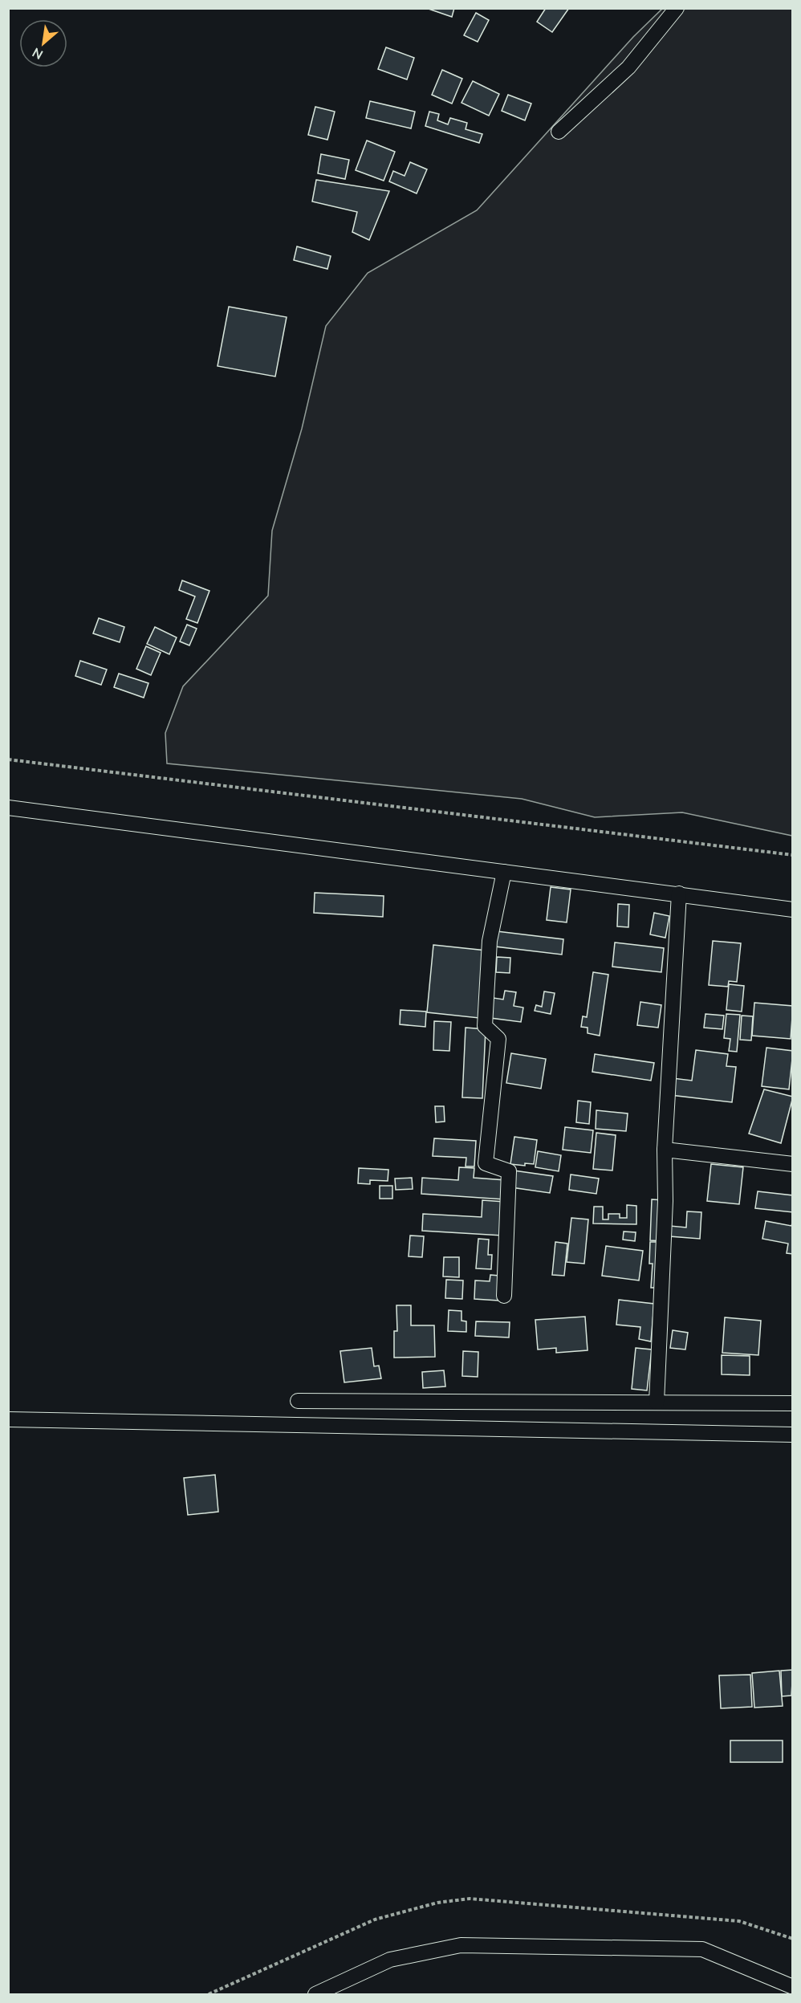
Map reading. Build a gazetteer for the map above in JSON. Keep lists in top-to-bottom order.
{
  "north": "bottom left"
}
